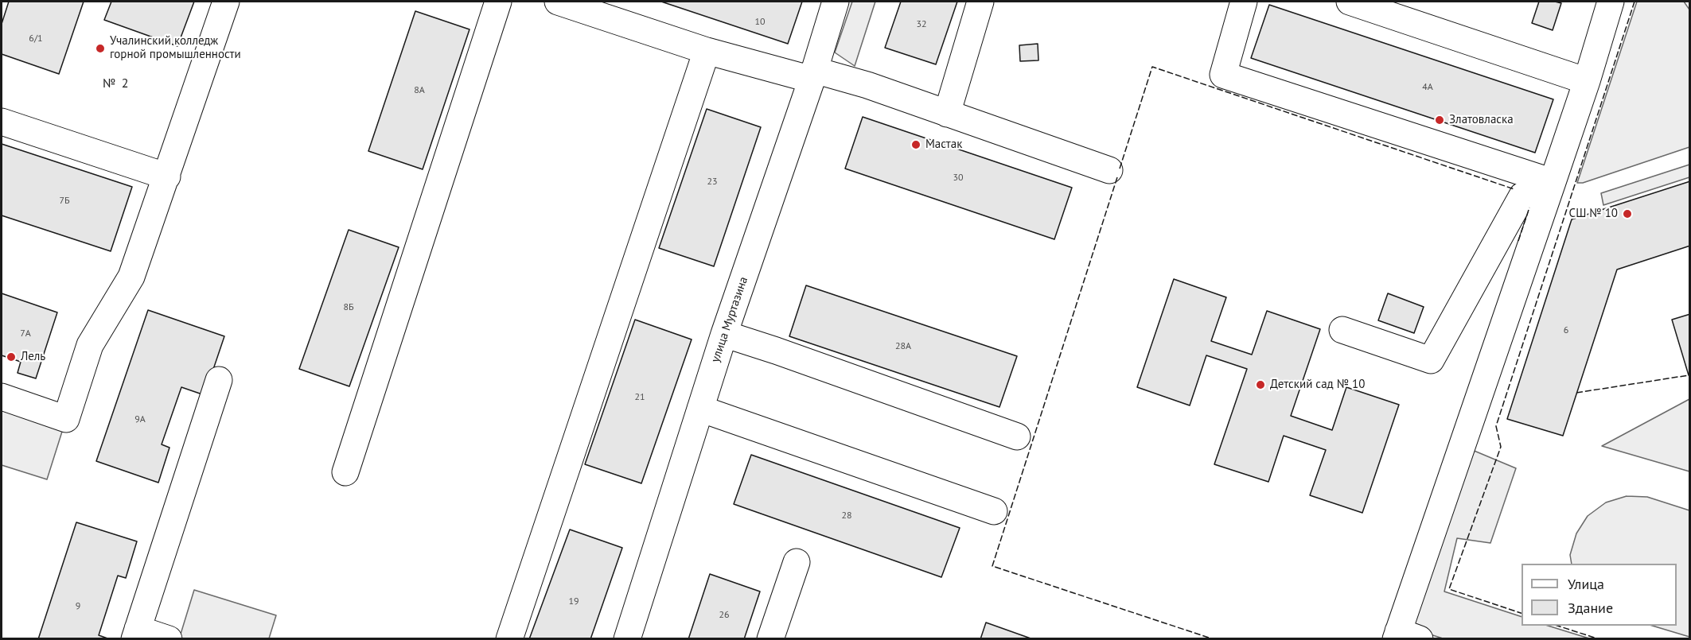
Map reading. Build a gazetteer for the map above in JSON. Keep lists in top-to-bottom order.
{
  "streets": {
    "street": ["улица Муртазина"]
  },
  "districts": ["№ 2"],
  "places": [
    "Учалинский колледж горной промышленности",
    "Златовласка",
    "Мастак",
    "СШ № 10",
    "Лель",
    "Детский сад № 10"
  ],
  "house_numbers": [
    "10",
    "32",
    "6/1",
    "4А",
    "8А",
    "30",
    "23",
    "7Б",
    "8Б",
    "6",
    "7А",
    "28А",
    "21",
    "9А",
    "28",
    "19",
    "9",
    "26"
  ],
  "legend": ["Улица", "Здание"]
}
